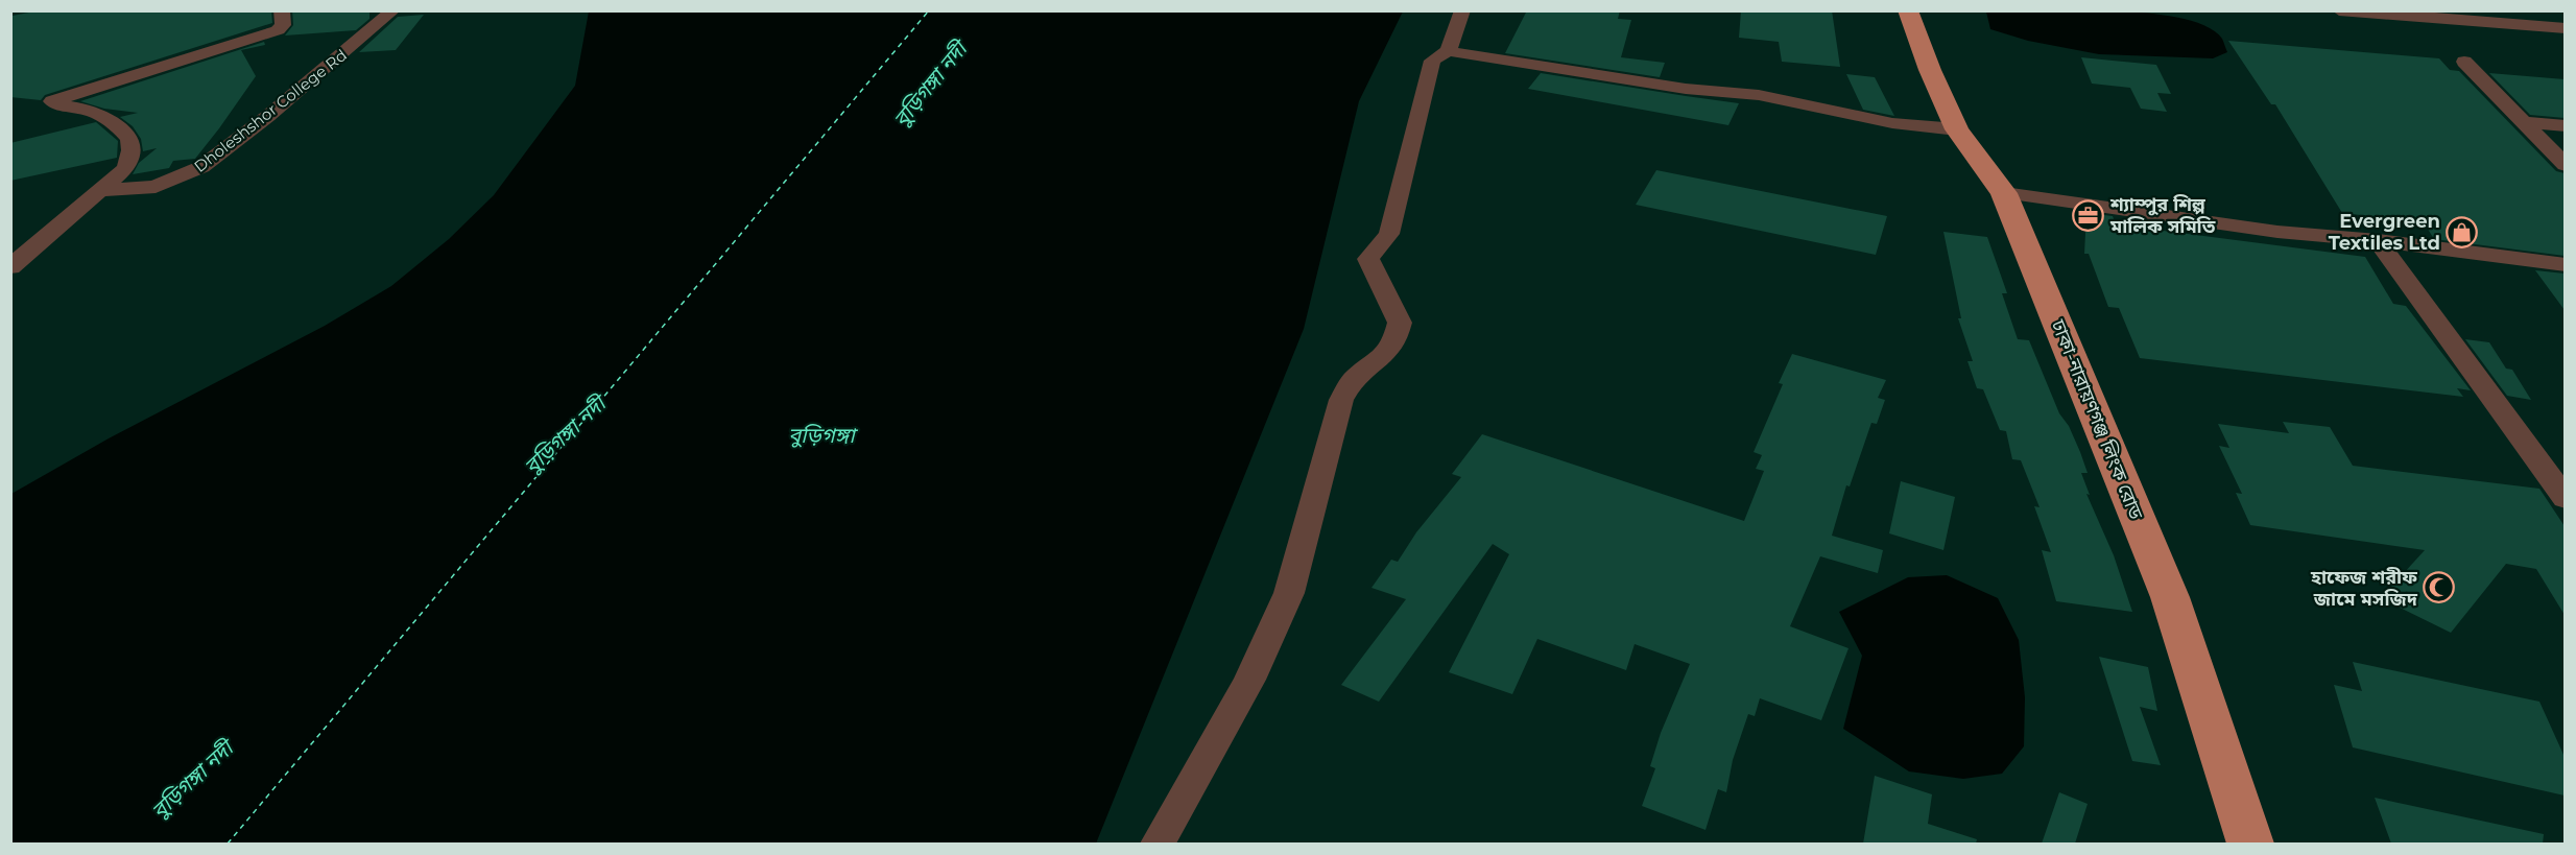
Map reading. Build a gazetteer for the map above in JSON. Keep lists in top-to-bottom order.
{
  "streets": {
    "highway": ["ঢাকা-নারায়ণগঞ্জ লিংক রোড"],
    "street": ["Dholeshshor College Rd"]
  },
  "water": ["বুড়িগঙ্গা নদী", "বুড়িগঙ্গা"],
  "places": {
    "office": ["শ্যাম্পুর শিল্প মালিক সমিতি"],
    "shop": ["Evergreen Textiles Ltd"],
    "mosque": ["হাফেজ শরীফ জামে মসজিদ"]
  }
}
